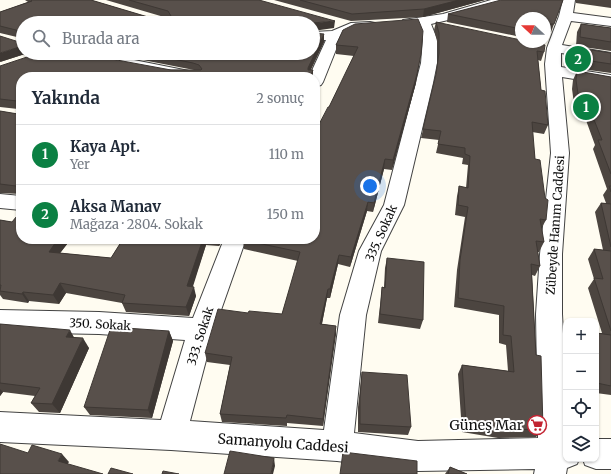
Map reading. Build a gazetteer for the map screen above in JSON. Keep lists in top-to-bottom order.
{
  "streets": {
    "street": [
      "Zübeyde Hanım Caddesi",
      "335. Sokak",
      "350. Sokak",
      "333. Sokak",
      "Samanyolu Caddesi"
    ]
  },
  "crossings": [
    ["Zübeyde Hanım Caddesi", "Samanyolu Caddesi"],
    ["335. Sokak", "Samanyolu Caddesi"],
    ["350. Sokak", "333. Sokak"],
    ["333. Sokak", "Samanyolu Caddesi"]
  ],
  "places": {
    "supermarket": ["Güneş Mar"]
  },
  "north": "left",
  "page": {
    "search": "Burada ara",
    "pins": ["2", "1"],
    "heading": ["Yakında", "2 sonuç"],
    "list": [
      {
        "mark": "1",
        "name": "Kaya Apt.",
        "note": "Yer",
        "value": "110 m"
      },
      {
        "mark": "2",
        "name": "Aksa Manav",
        "note": "Mağaza · 2804. Sokak",
        "value": "150 m"
      }
    ],
    "map_buttons": ["+", "−"]
  }
}
